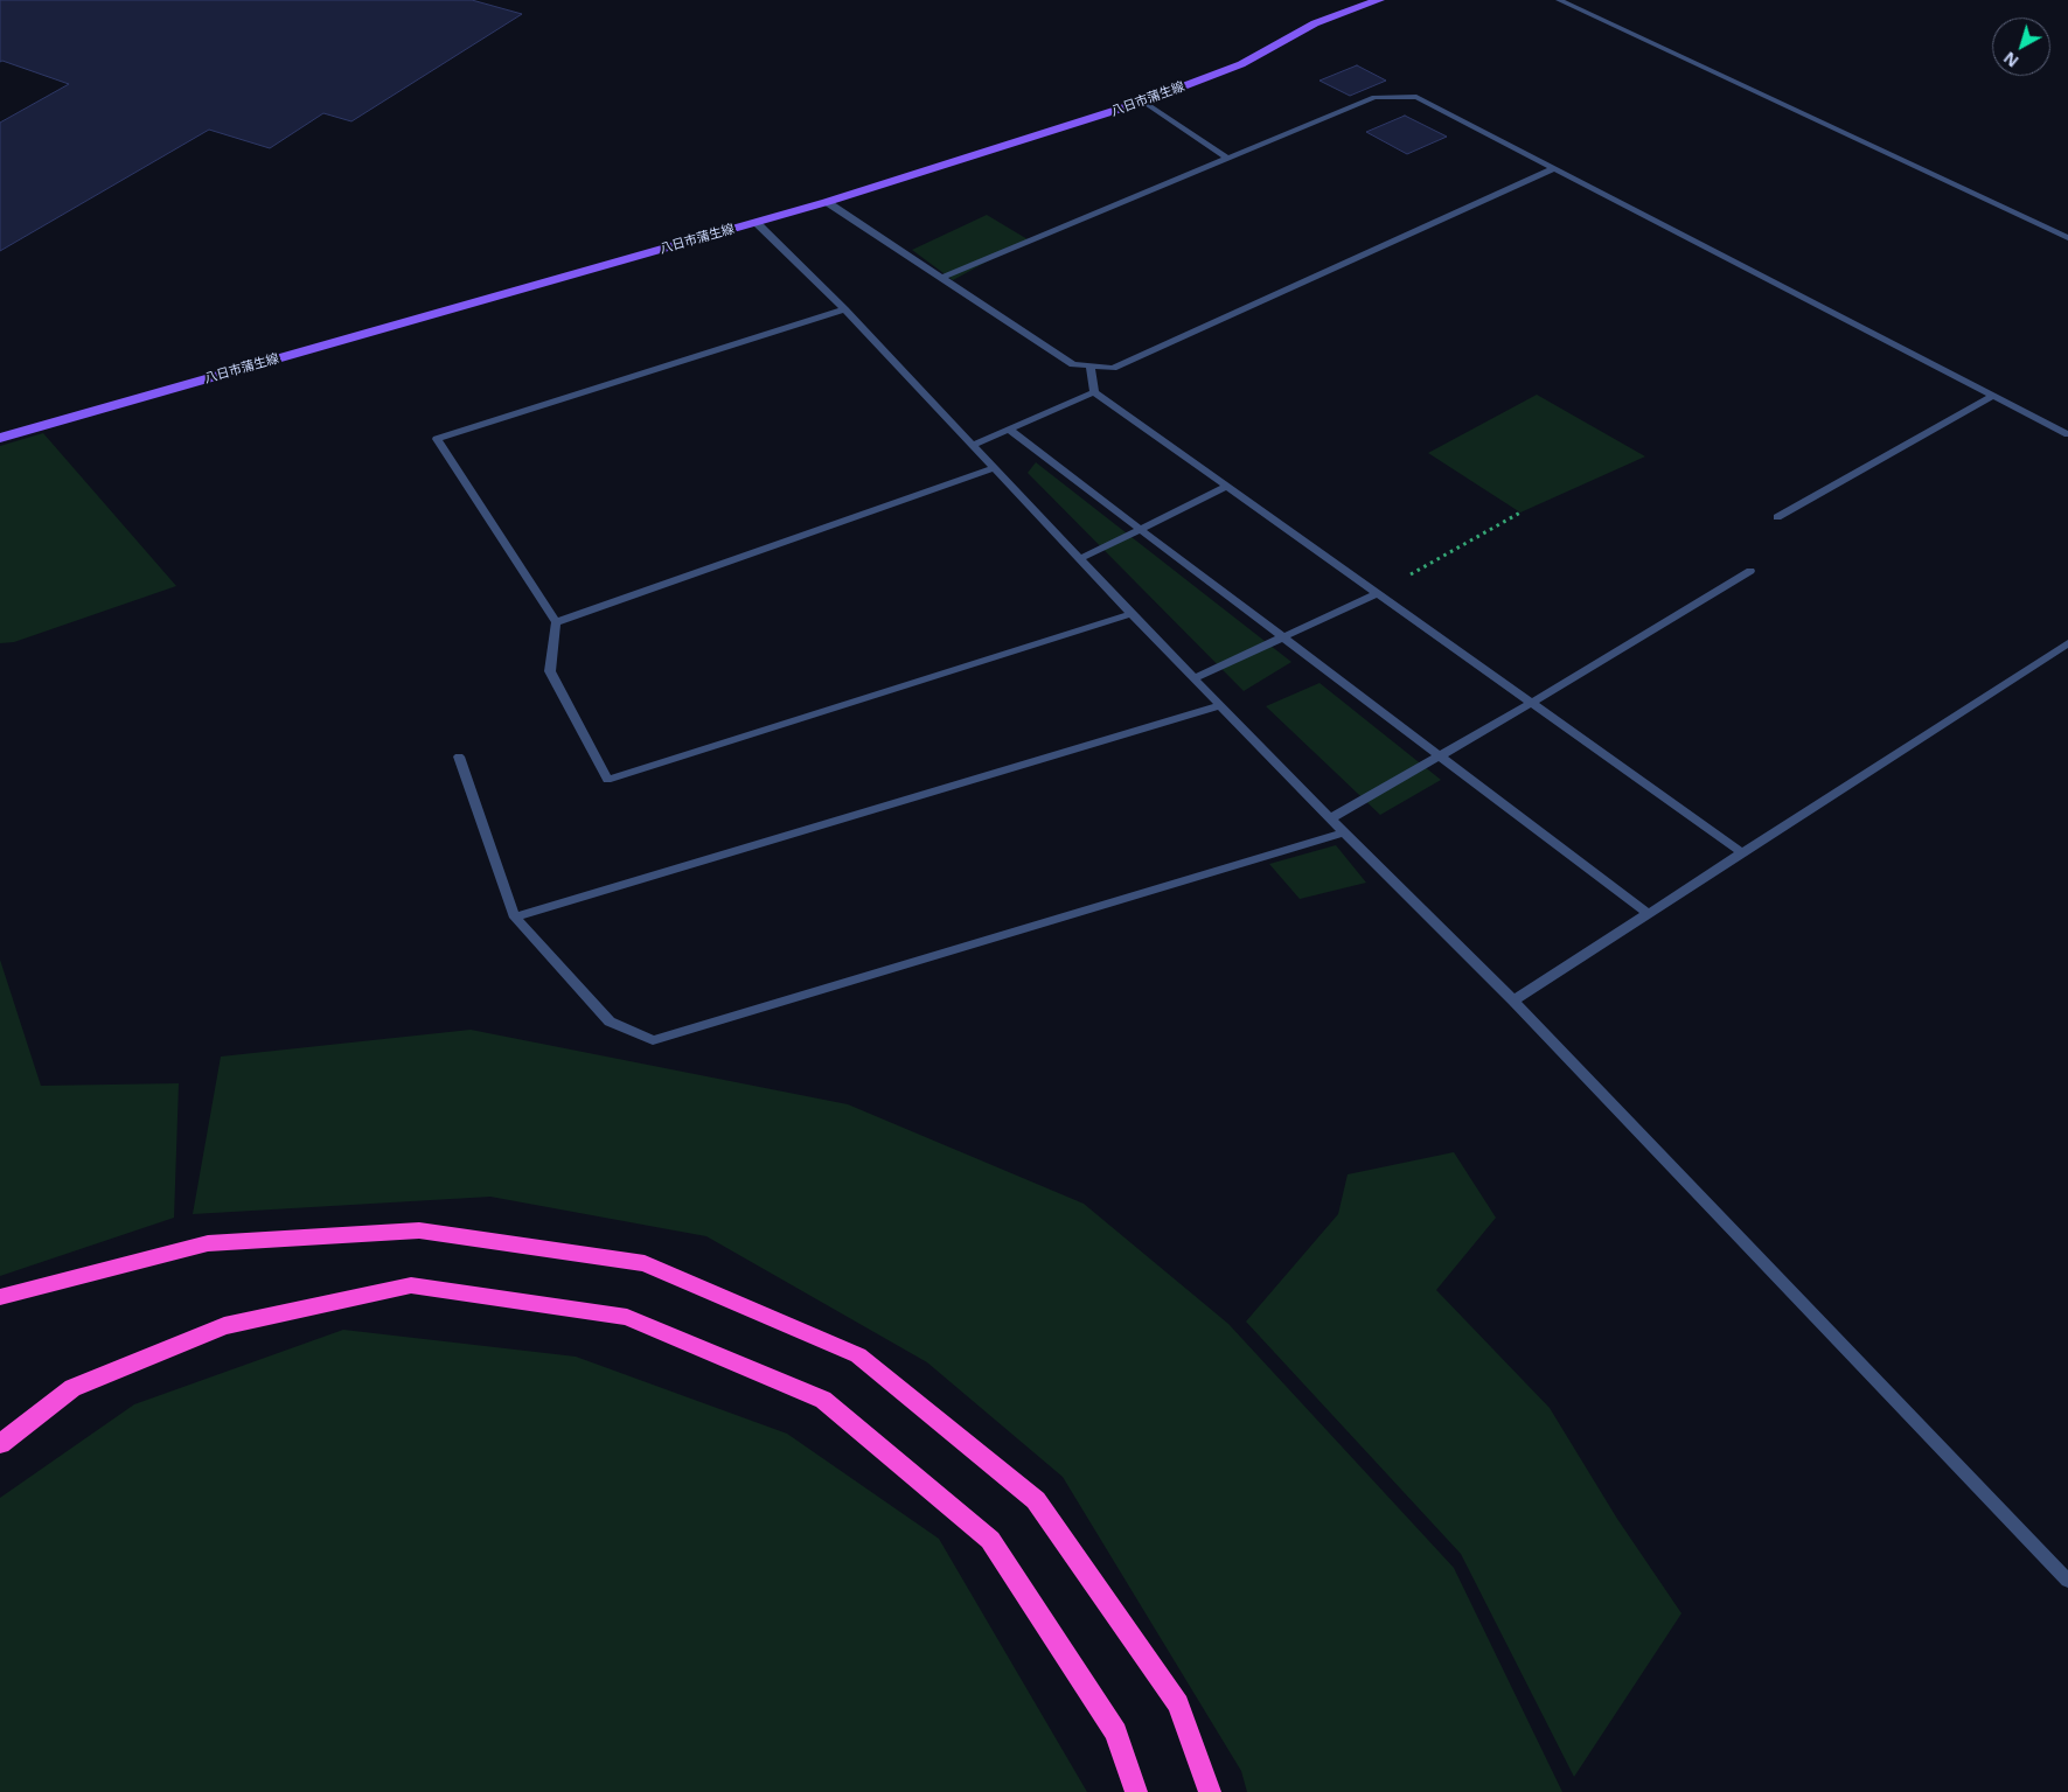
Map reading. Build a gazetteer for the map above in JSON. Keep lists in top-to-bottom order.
{
  "streets": {
    "main road": ["八日市蒲生線"]
  },
  "north": "bottom left"
}
